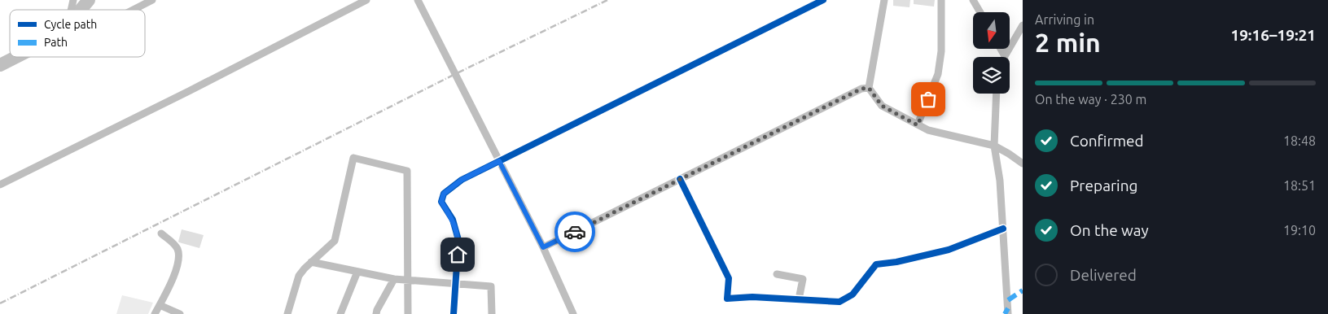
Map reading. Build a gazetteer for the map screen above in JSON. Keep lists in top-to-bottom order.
{
  "legend": ["Cycle path", "Path"],
  "north": "bottom",
  "page": {
    "heading": ["2 min", "Arriving in", "19:16–19:21"],
    "bar": "On the way · 230 m",
    "list": [
      ["Confirmed", "18:48"],
      ["Preparing", "18:51"],
      ["On the way", "19:10"],
      "Delivered"
    ]
  }
}
